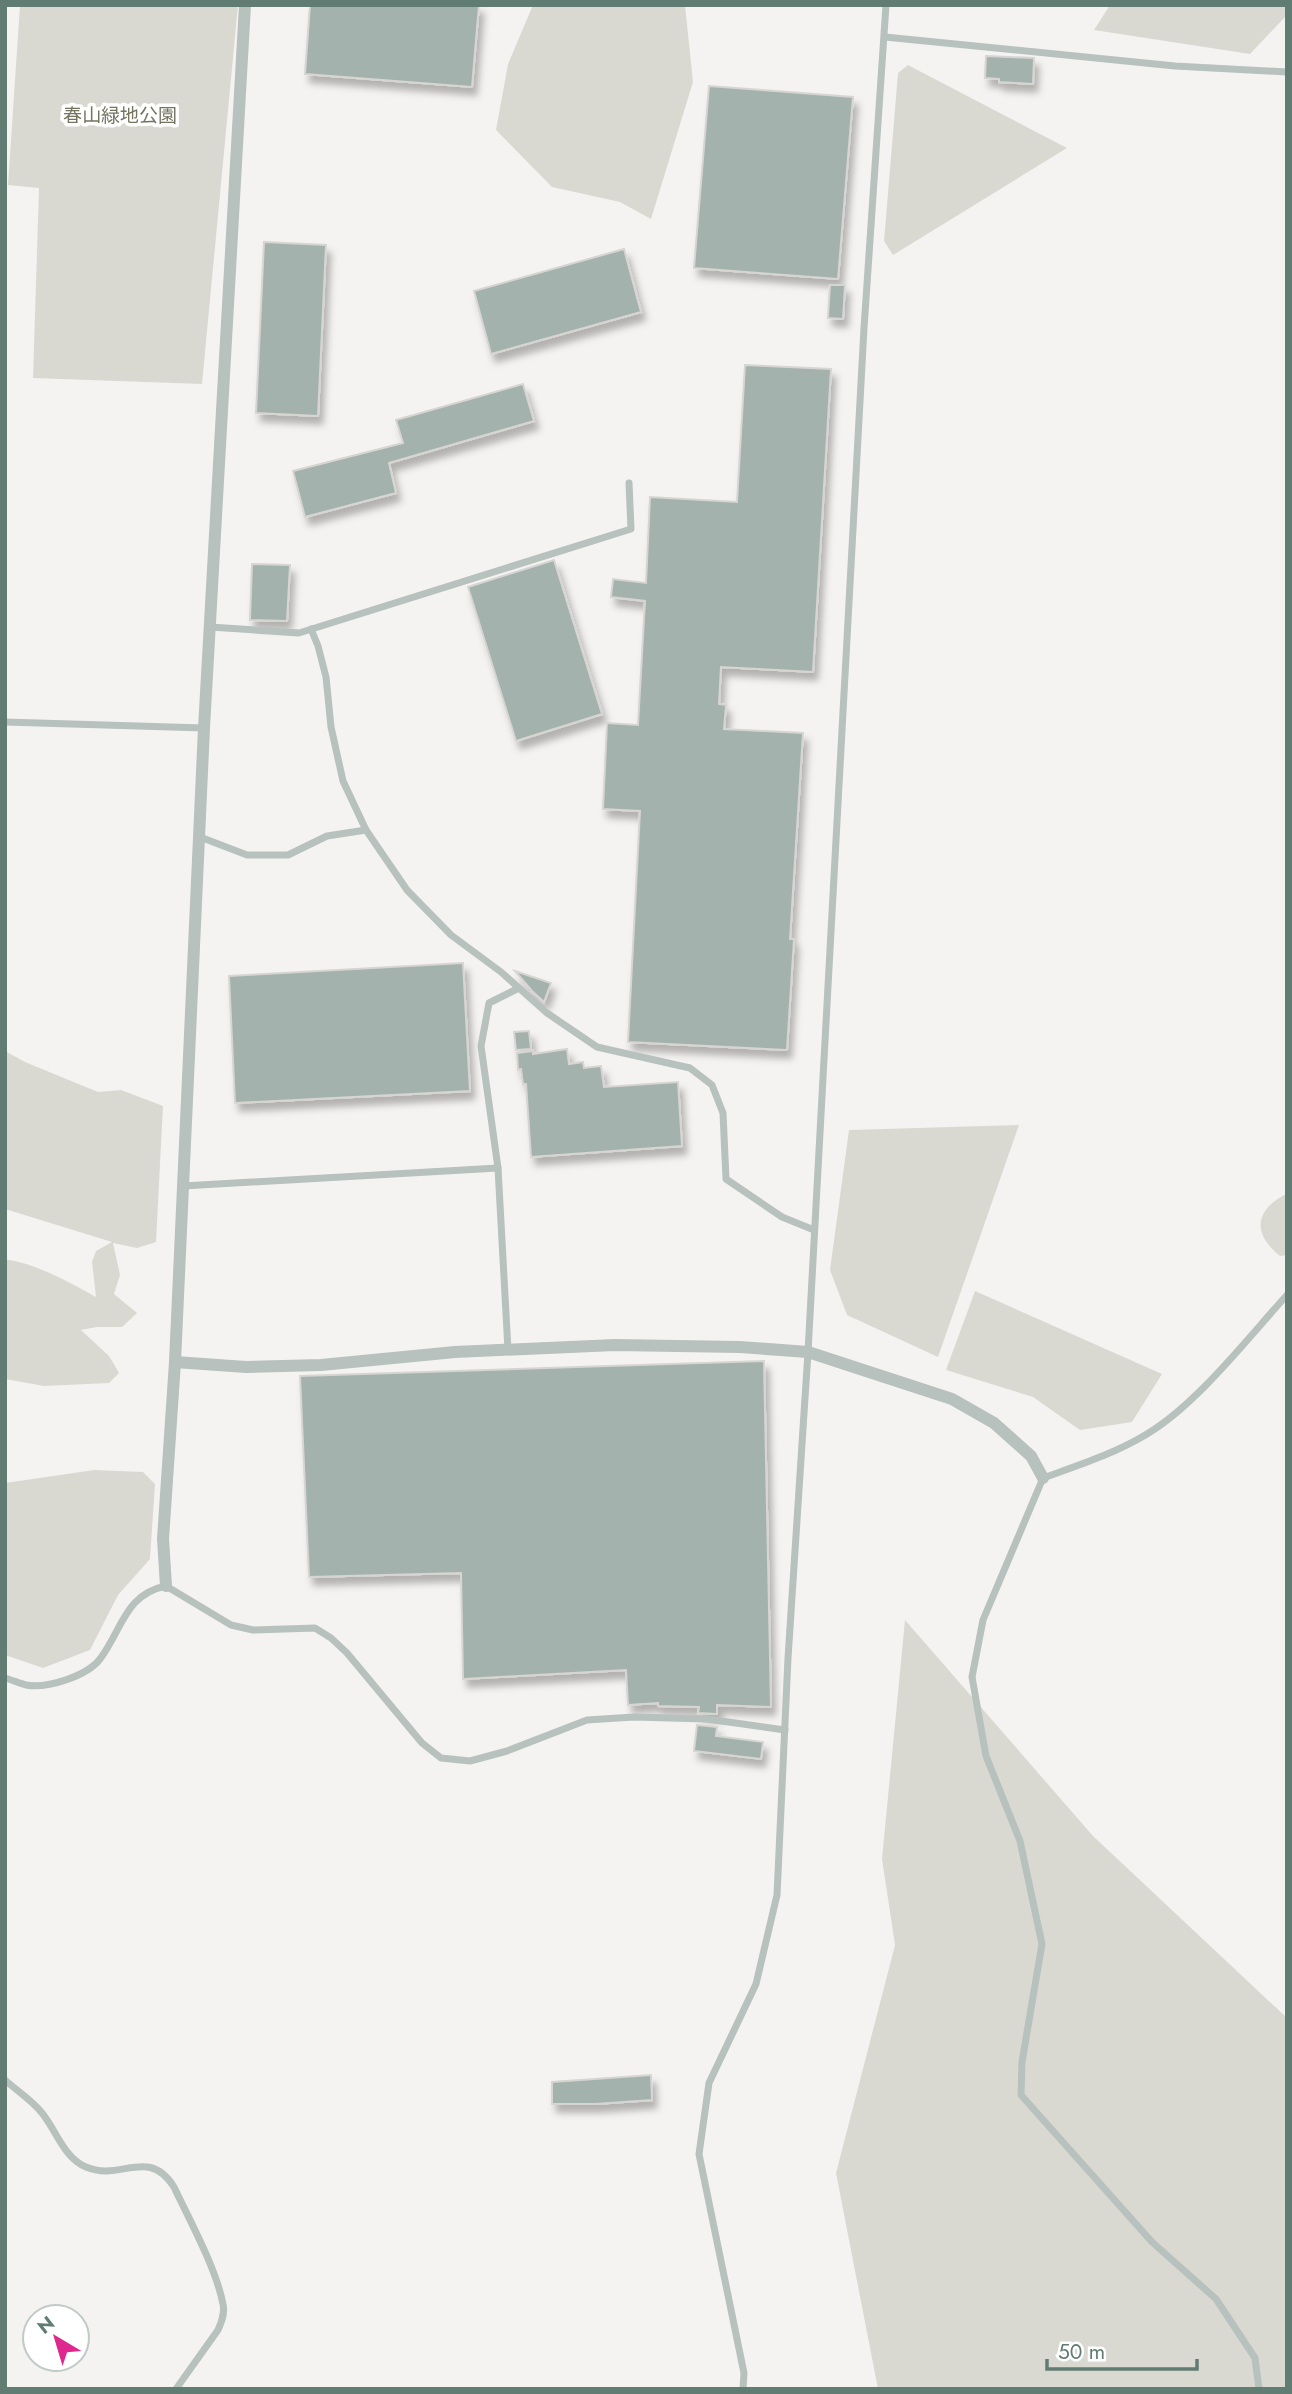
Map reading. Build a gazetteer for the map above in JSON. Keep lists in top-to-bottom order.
{
  "parks": ["春山緑地公園"],
  "scale_bar": "50 m",
  "north": "top left"
}
